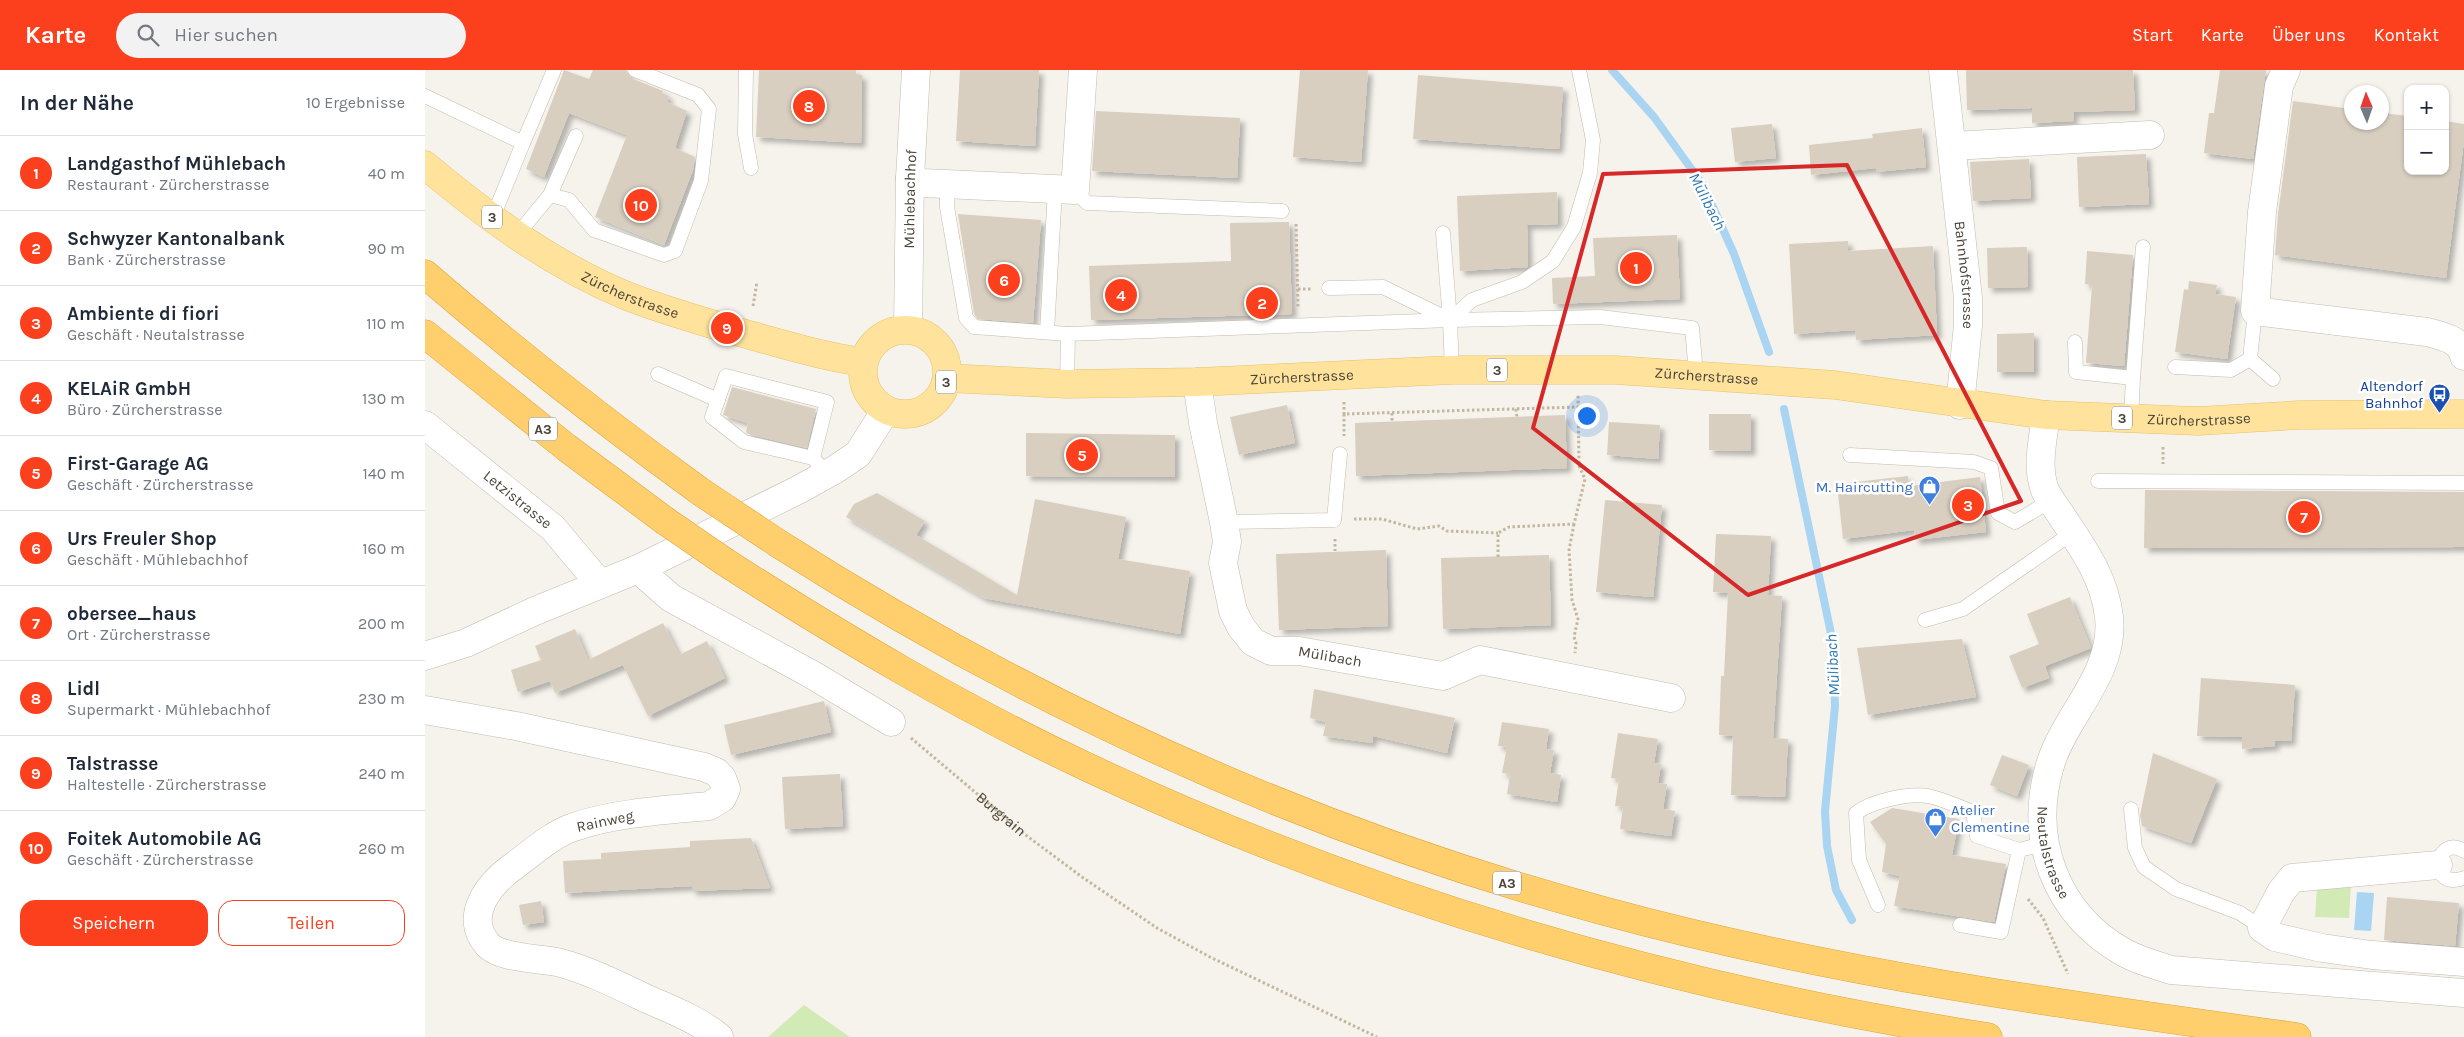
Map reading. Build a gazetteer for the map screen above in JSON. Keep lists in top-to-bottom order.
{
  "streets": {
    "highway": ["A3"],
    "main road": ["3", "Zürcherstrasse"],
    "street": [
      "Mühlebachhof",
      "Bahnhofstrasse",
      "Letzistrasse",
      "Mülibach",
      "Rainweg",
      "Neutalstrasse"
    ],
    "path": ["Burgrain"]
  },
  "crossings": [
    ["Mühlebachhof", "3"],
    ["Mühlebachhof", "Zürcherstrasse"],
    ["3", "Zürcherstrasse"],
    ["Bahnhofstrasse", "Zürcherstrasse"],
    ["Zürcherstrasse", "Mülibach"],
    ["Zürcherstrasse", "Neutalstrasse"]
  ],
  "water": ["Mülibach"],
  "places": {
    "bus stop": ["Altendorf Bahnhof"],
    "shop": ["M. Haircutting", "Atelier Clementine"]
  },
  "north": "top",
  "page": {
    "header": "Karte",
    "search": "Hier suchen",
    "nav": [
      "Start",
      "Karte",
      "Über uns",
      "Kontakt"
    ],
    "heading": ["In der Nähe", "10 Ergebnisse"],
    "map_buttons": ["+", "−"],
    "pins": [
      "8",
      "10",
      "1",
      "6",
      "4",
      "2",
      "9",
      "5",
      "3",
      "7"
    ],
    "list": [
      {
        "mark": "1",
        "name": "Landgasthof Mühlebach",
        "note": "Restaurant · Zürcherstrasse",
        "value": "40 m"
      },
      {
        "mark": "2",
        "name": "Schwyzer Kantonalbank",
        "note": "Bank · Zürcherstrasse",
        "value": "90 m"
      },
      {
        "mark": "3",
        "name": "Ambiente di fiori",
        "note": "Geschäft · Neutalstrasse",
        "value": "110 m"
      },
      {
        "mark": "4",
        "name": "KELAiR GmbH",
        "note": "Büro · Zürcherstrasse",
        "value": "130 m"
      },
      {
        "mark": "5",
        "name": "First-Garage AG",
        "note": "Geschäft · Zürcherstrasse",
        "value": "140 m"
      },
      {
        "mark": "6",
        "name": "Urs Freuler Shop",
        "note": "Geschäft · Mühlebachhof",
        "value": "160 m"
      },
      {
        "mark": "7",
        "name": "obersee_haus",
        "note": "Ort · Zürcherstrasse",
        "value": "200 m"
      },
      {
        "mark": "8",
        "name": "Lidl",
        "note": "Supermarkt · Mühlebachhof",
        "value": "230 m"
      },
      {
        "mark": "9",
        "name": "Talstrasse",
        "note": "Haltestelle · Zürcherstrasse",
        "value": "240 m"
      },
      {
        "mark": "10",
        "name": "Foitek Automobile AG",
        "note": "Geschäft · Zürcherstrasse",
        "value": "260 m"
      }
    ],
    "buttons": ["Speichern", "Teilen"]
  }
}
